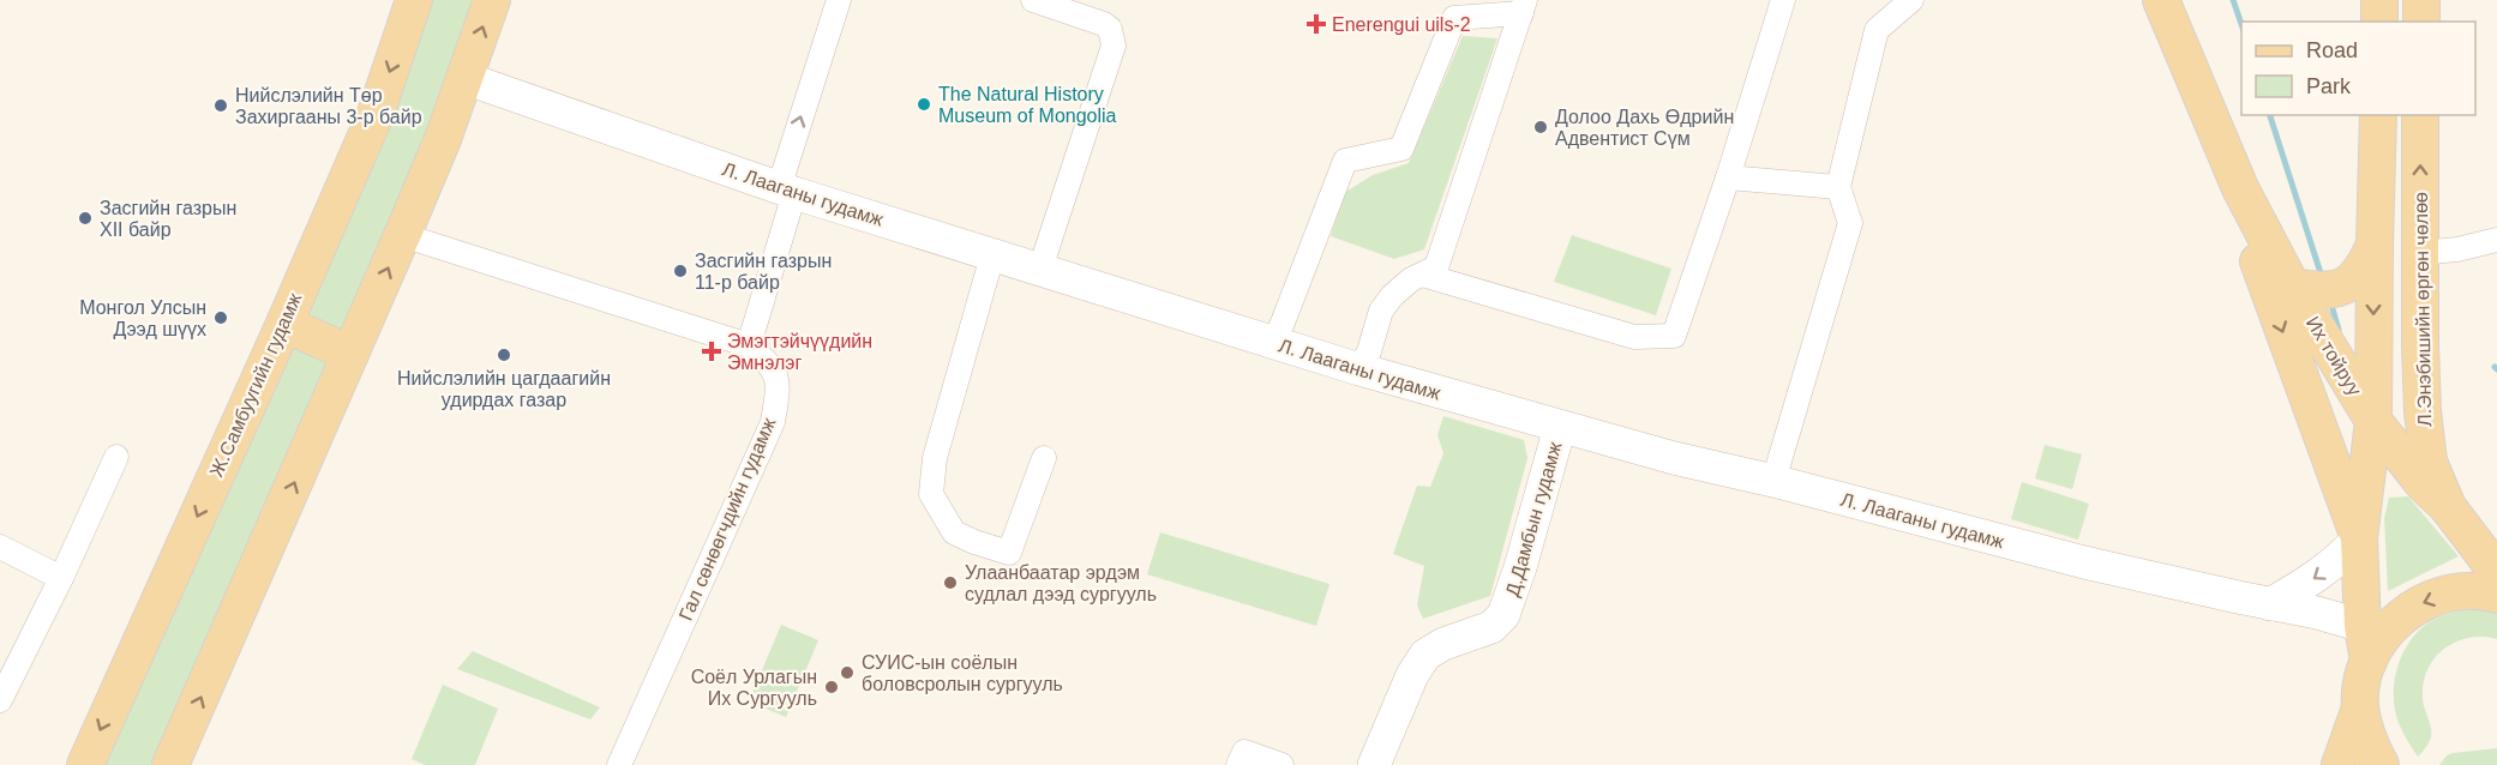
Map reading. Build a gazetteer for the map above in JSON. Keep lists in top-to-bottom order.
{
  "streets": {
    "main road": [
      "Л. Лааганы гудамж",
      "Л.Энэбишийн өргөн чөлөө",
      "Их тойруу",
      "Ж.Самбуугийн гудамж",
      "Д.Дамбын гудамж"
    ],
    "street": ["Гал сөнөөгчдийн гудамж"]
  },
  "crossings": [
    ["Л. Лааганы гудамж", "Их тойруу"],
    ["Л. Лааганы гудамж", "Д.Дамбын гудамж"]
  ],
  "places": {
    "health": ["Enerengui uils-2", "Эмэгтэйчүүдийн Эмнэлэг"],
    "other": [
      "The Natural History Museum of Mongolia",
      "Нийслэлийн Төр Захиргааны 3-р байр",
      "Долоо Дахь Өдрийн Адвентист Сүм",
      "Засгийн газрын XII байр",
      "Засгийн газрын 11-р байр",
      "Монгол Улсын Дээд шүүх",
      "Нийслэлийн цагдаагийн удирдах газар",
      "Улаанбаатар эрдэм судлал дээд сургууль",
      "СУИС-ын соёлын боловсролын сургууль",
      "Соёл Урлагын Их Сургууль"
    ]
  },
  "legend": ["Road", "Park"]
}
